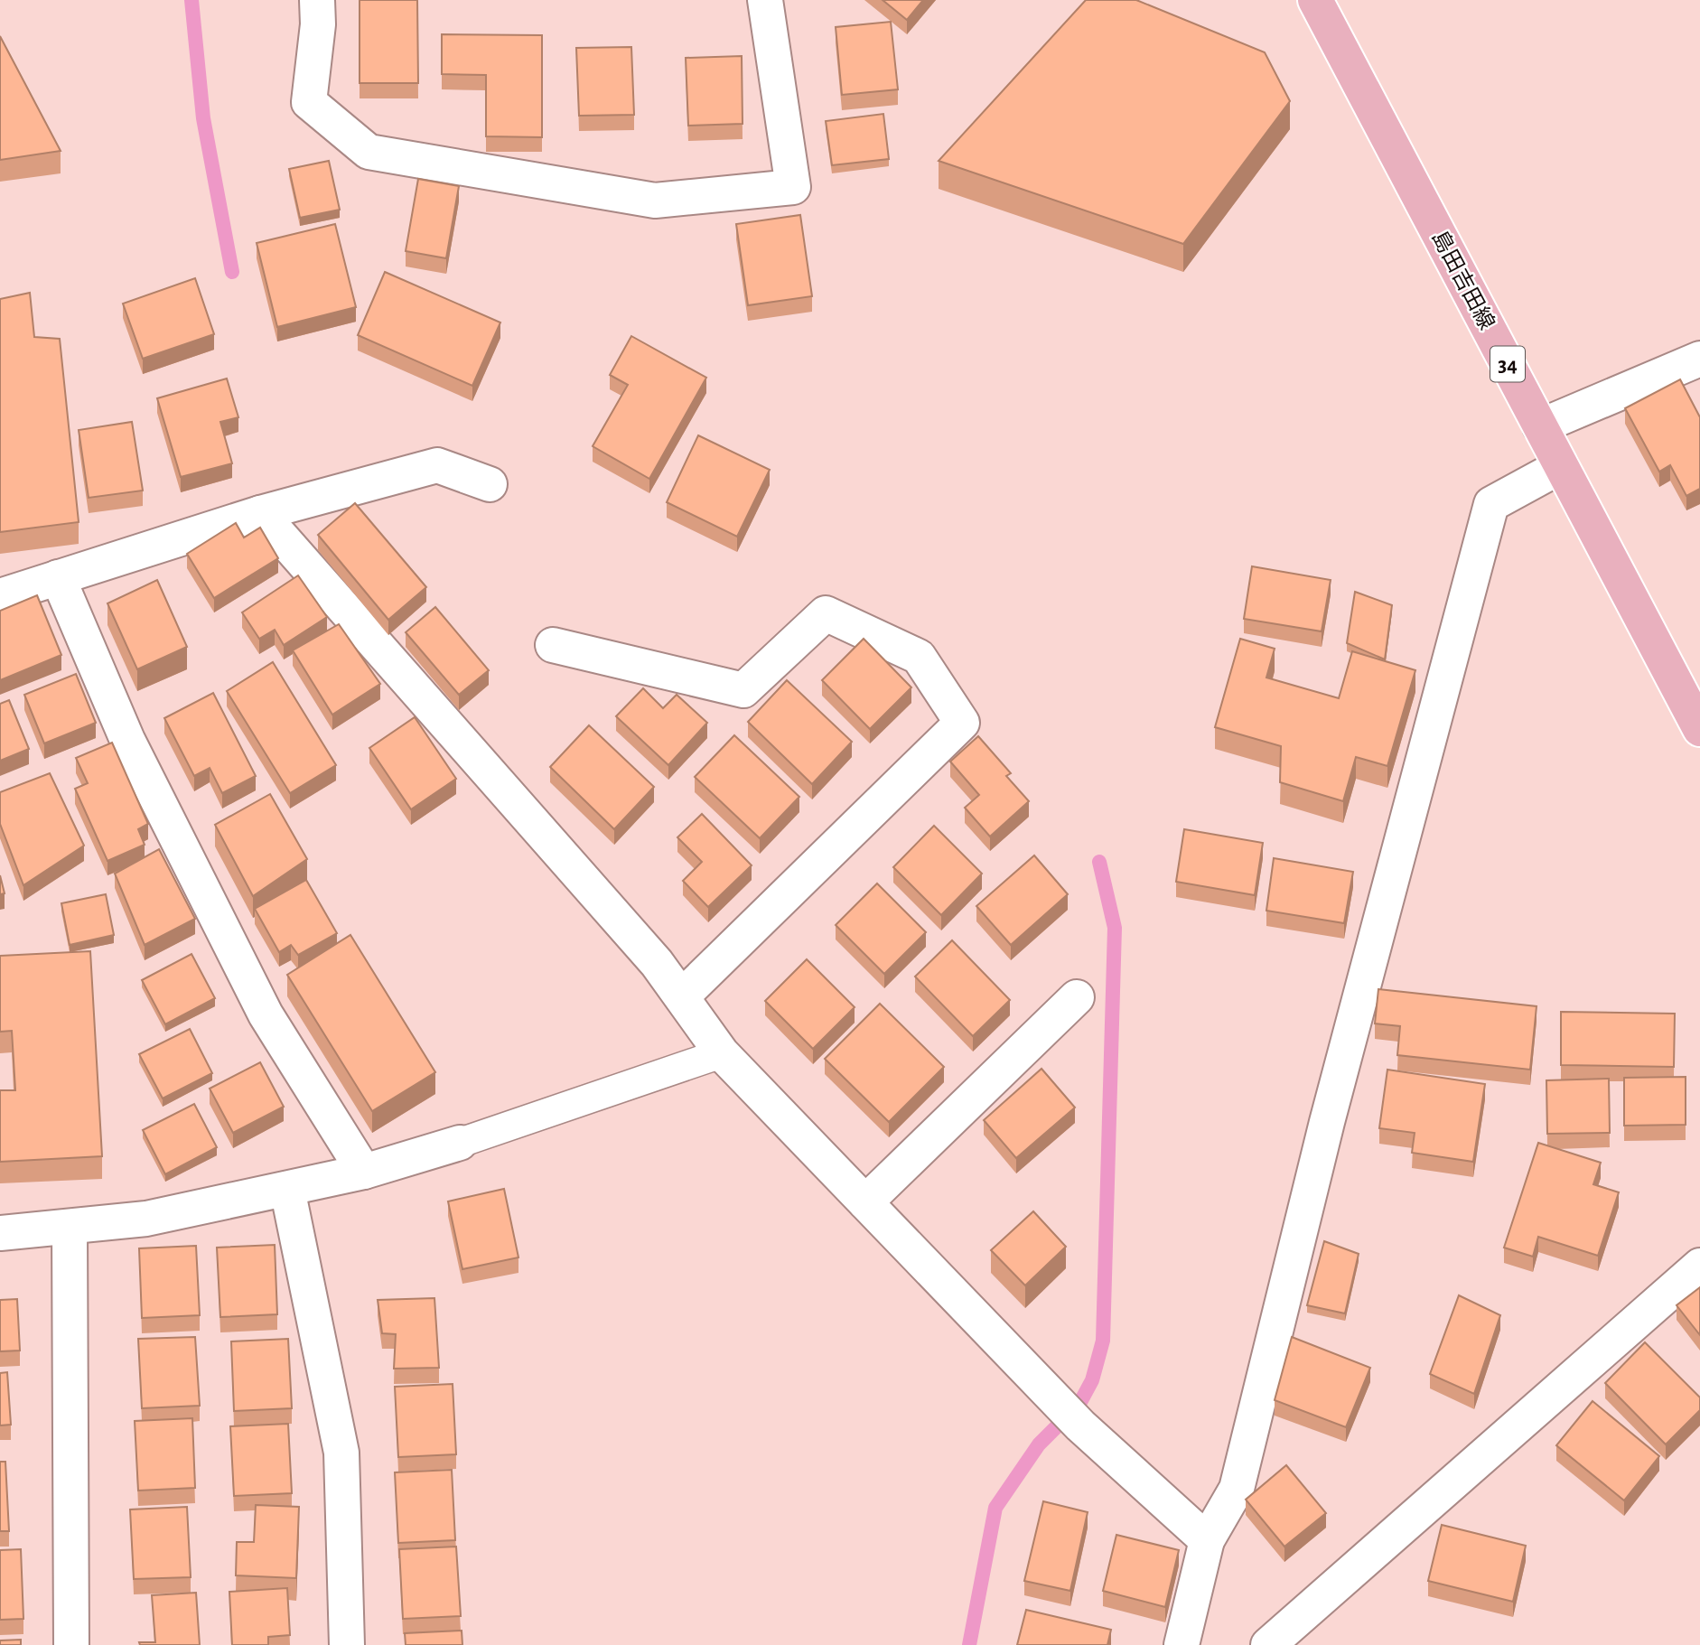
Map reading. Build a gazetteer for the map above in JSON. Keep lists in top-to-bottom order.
{
  "streets": {
    "main road": ["島田吉田線", "34"]
  }
}
